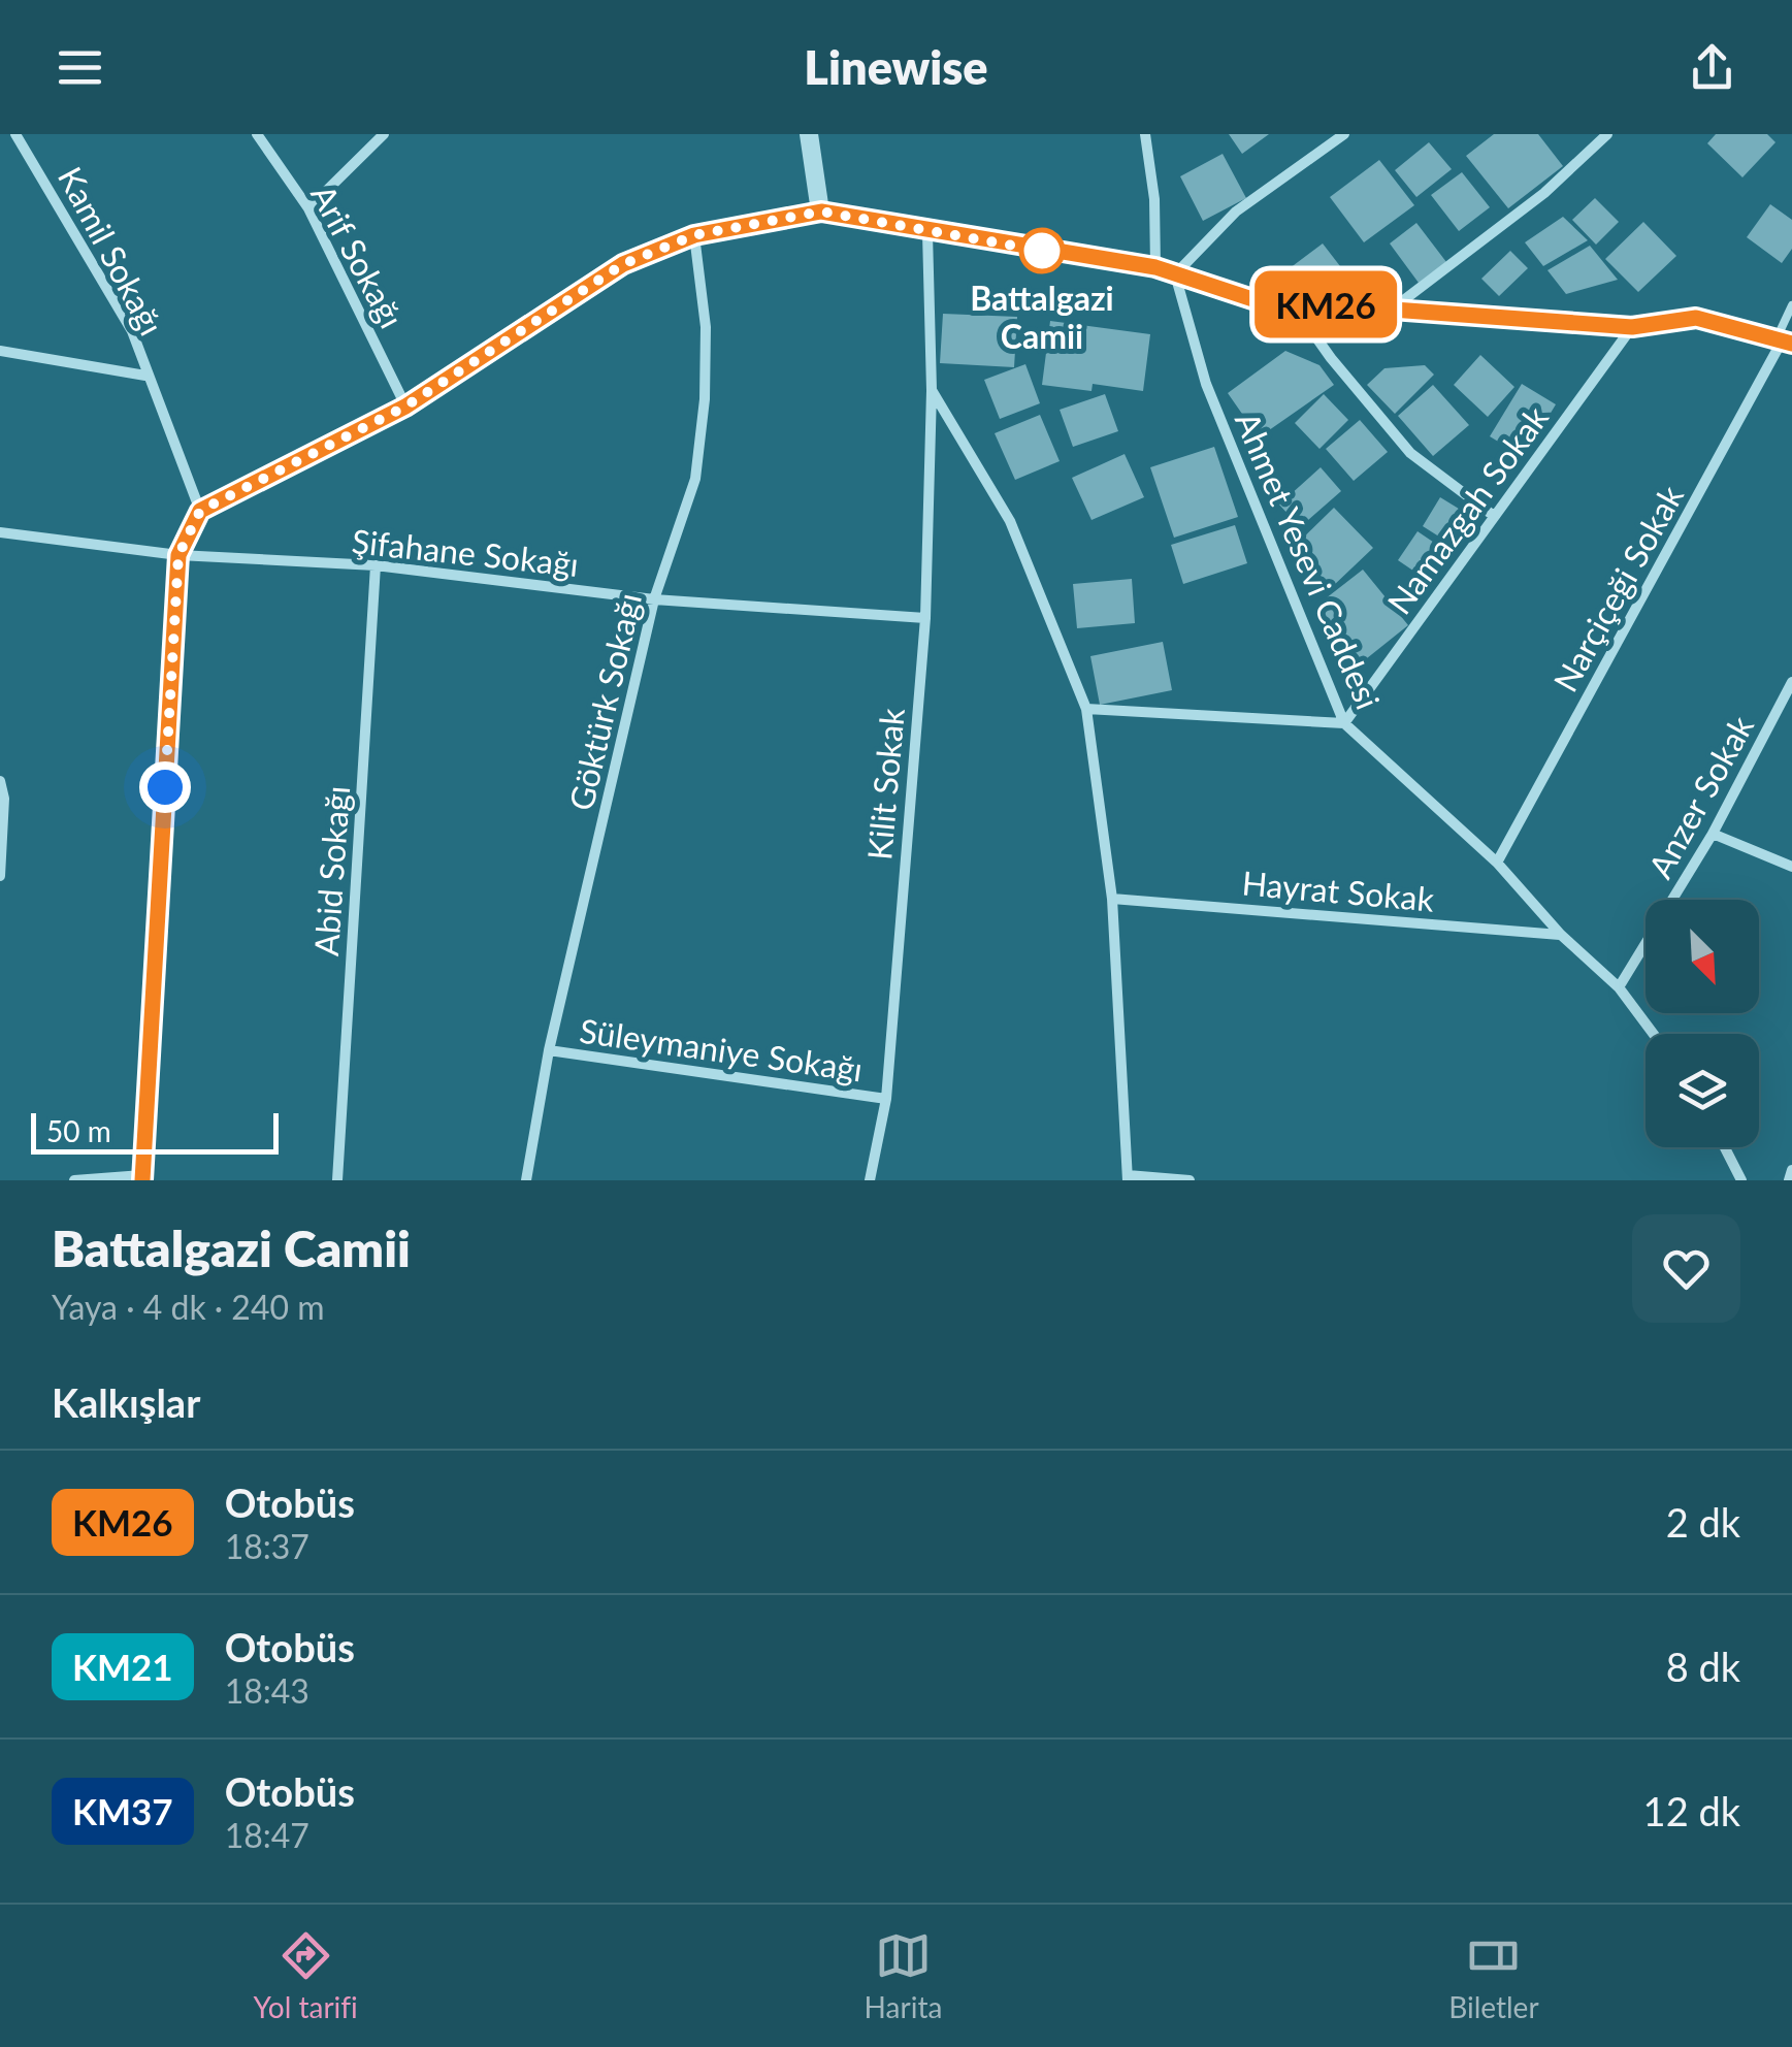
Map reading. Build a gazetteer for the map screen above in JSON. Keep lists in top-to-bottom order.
{
  "streets": {
    "street": [
      "Kamil Sokağı",
      "Arif Sokağı",
      "Namazgah Sokak",
      "Şifahane Sokağı",
      "Ahmet Yesevi Caddesi",
      "Narçiçeği Sokak",
      "Göktürk Sokağı",
      "Kilit Sokak",
      "Anzer Sokak",
      "Abid Sokağı",
      "Hayrat Sokak",
      "Süleymaniye Sokağı"
    ]
  },
  "crossings": [
    ["Namazgah Sokak", "Ahmet Yesevi Caddesi"],
    ["Şifahane Sokağı", "Göktürk Sokağı"],
    ["Şifahane Sokağı", "Kilit Sokak"],
    ["Şifahane Sokağı", "Abid Sokağı"],
    ["Ahmet Yesevi Caddesi", "Narçiçeği Sokak"],
    ["Ahmet Yesevi Caddesi", "Anzer Sokak"],
    ["Ahmet Yesevi Caddesi", "Hayrat Sokak"],
    ["Göktürk Sokağı", "Süleymaniye Sokağı"],
    ["Kilit Sokak", "Süleymaniye Sokağı"]
  ],
  "places": ["Battalgazi Camii"],
  "lines": ["bus line KM26"],
  "scale_bar": "50 m",
  "north": "bottom right",
  "page": {
    "header": "Linewise",
    "on_map": "KM26",
    "scale": "50 m",
    "heading": [
      ["Battalgazi Camii", "Yaya · 4 dk · 240 m"],
      "Kalkışlar"
    ],
    "list": [
      {
        "mark": "KM26",
        "name": "Otobüs",
        "note": "18:37",
        "value": "2 dk"
      },
      {
        "mark": "KM21",
        "name": "Otobüs",
        "note": "18:43",
        "value": "8 dk"
      },
      {
        "mark": "KM37",
        "name": "Otobüs",
        "note": "18:47",
        "value": "12 dk"
      }
    ],
    "tabs": ["Yol tarifi", "Harita", "Biletler"]
  }
}
